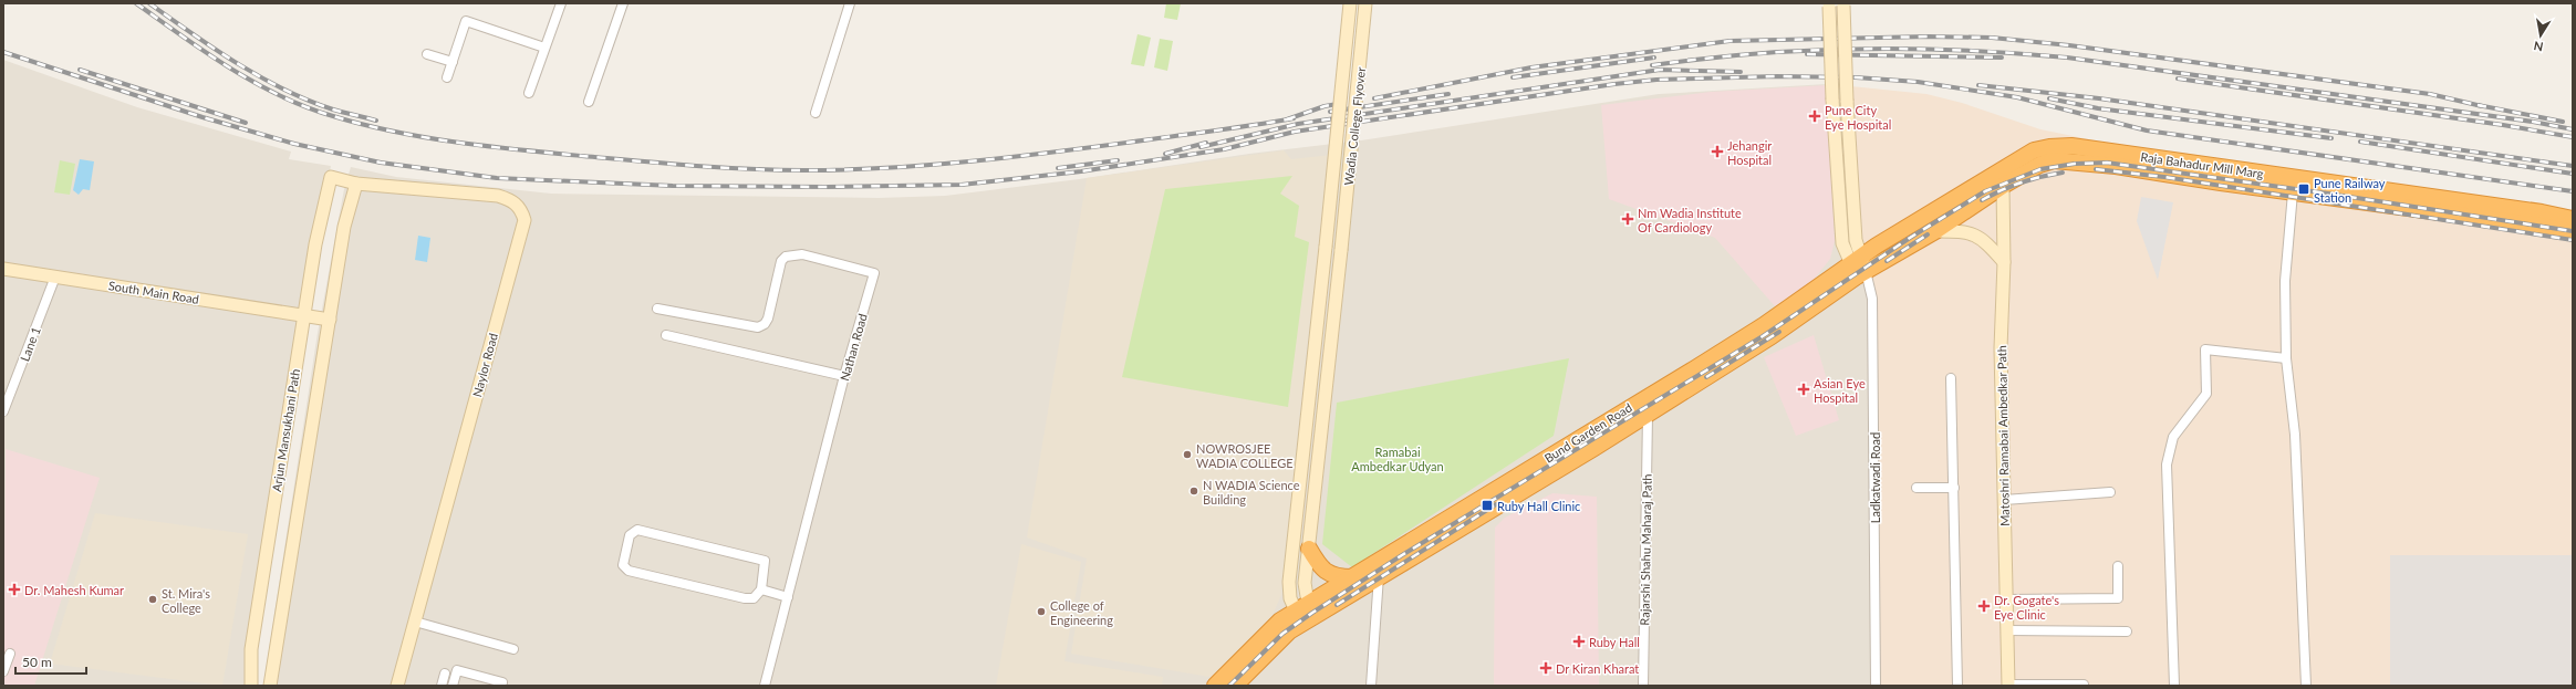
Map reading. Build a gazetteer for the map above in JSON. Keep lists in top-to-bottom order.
{
  "streets": {
    "highway": ["Raja Bahadur Mill Marg", "Bund Garden Road"],
    "main road": [
      "Wadia College Flyover",
      "South Main Road",
      "Naylor Road",
      "Arjun Mansukhani Path",
      "Matoshri Ramabai Ambedkar Path"
    ],
    "street": [
      "Lane 1",
      "Nathan Road",
      "Ladkatwadi Road",
      "Rajarshi Shahu Maharaj Path"
    ]
  },
  "crossings": [
    ["Wadia College Flyover", "Bund Garden Road"],
    ["Raja Bahadur Mill Marg", "Bund Garden Road"],
    ["Raja Bahadur Mill Marg", "Matoshri Ramabai Ambedkar Path"],
    ["Raja Bahadur Mill Marg", "Ladkatwadi Road"],
    ["South Main Road", "Lane 1"],
    ["South Main Road", "Arjun Mansukhani Path"],
    ["Naylor Road", "Arjun Mansukhani Path"],
    ["Bund Garden Road", "Ladkatwadi Road"],
    ["Bund Garden Road", "Rajarshi Shahu Maharaj Path"]
  ],
  "parks": ["Ramabai Ambedkar Udyan"],
  "places": {
    "health": [
      "Pune City Eye Hospital",
      "Jehangir Hospital",
      "Nm Wadia Institute Of Cardiology",
      "Asian Eye Hospital",
      "Dr. Mahesh Kumar",
      "Dr. Gogate's Eye Clinic",
      "Ruby Hall",
      "Dr Kiran Kharat"
    ],
    "transit": ["Pune Railway Station", "Ruby Hall Clinic"],
    "other": [
      "NOWROSJEE WADIA COLLEGE",
      "N WADIA Science Building",
      "St. Mira's College",
      "College of Engineering"
    ]
  },
  "scale_bar": "50 m",
  "north": "bottom"
}
